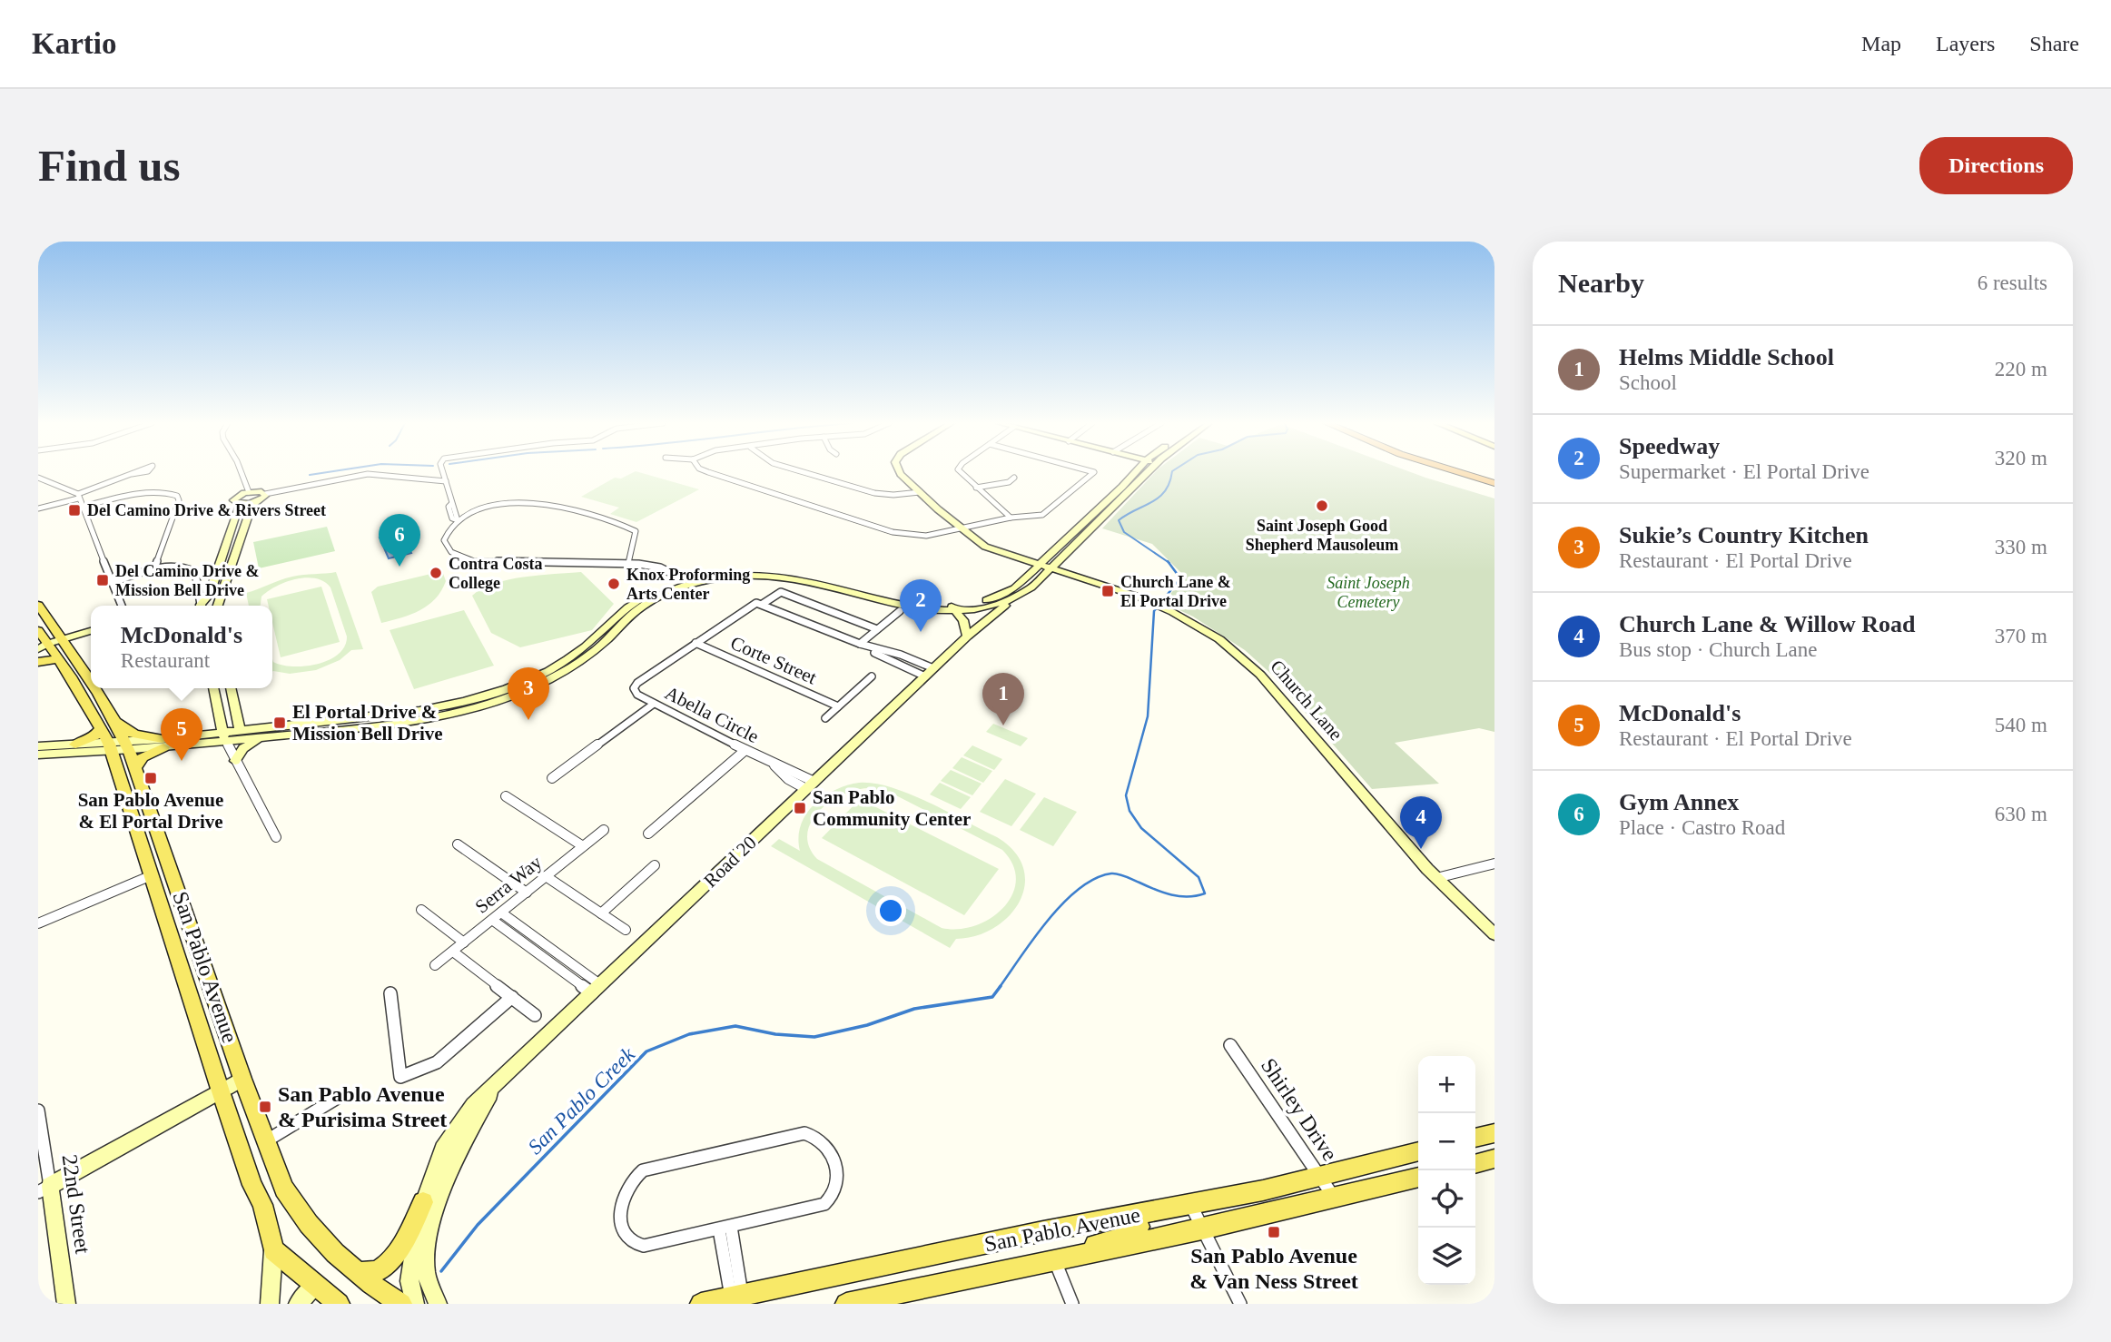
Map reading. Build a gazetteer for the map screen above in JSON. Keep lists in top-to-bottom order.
{
  "streets": {
    "main road": ["San Pablo Avenue"],
    "street": [
      "Corte Street",
      "Church Lane",
      "Abella Circle",
      "Road 20",
      "Serra Way",
      "Shirley Drive",
      "22nd Street"
    ]
  },
  "crossings": [
    ["Corte Street", "Abella Circle"],
    ["Church Lane", "Road 20"],
    ["Abella Circle", "Road 20"],
    ["San Pablo Avenue", "Shirley Drive"]
  ],
  "water": ["San Pablo Creek"],
  "parks": ["Saint Joseph Cemetery"],
  "places": {
    "other": ["Saint Joseph Good Shepherd Mausoleum", "Contra Costa College", "Knox Proforming Arts Center"],
    "transit": [
      "Del Camino Drive & Rivers Street",
      "Del Camino Drive & Mission Bell Drive",
      "Church Lane & El Portal Drive",
      "El Portal Drive & Mission Bell Drive",
      "San Pablo Avenue & El Portal Drive",
      "San Pablo Community Center",
      "San Pablo Avenue & Purisima Street",
      "San Pablo Avenue & Van Ness Street"
    ]
  },
  "page": {
    "header": "Kartio",
    "nav": ["Map", "Layers", "Share"],
    "buttons": "Directions",
    "title": "Find us",
    "heading": ["Nearby", "6 results"],
    "list": [
      {
        "mark": "1",
        "name": "Helms Middle School",
        "note": "School",
        "value": "220 m"
      },
      {
        "mark": "2",
        "name": "Speedway",
        "note": "Supermarket · El Portal Drive",
        "value": "320 m"
      },
      {
        "mark": "3",
        "name": "Sukie’s Country Kitchen",
        "note": "Restaurant · El Portal Drive",
        "value": "330 m"
      },
      {
        "mark": "4",
        "name": "Church Lane & Willow Road",
        "note": "Bus stop · Church Lane",
        "value": "370 m"
      },
      {
        "mark": "5",
        "name": "McDonald's",
        "note": "Restaurant · El Portal Drive",
        "value": "540 m"
      },
      {
        "mark": "6",
        "name": "Gym Annex",
        "note": "Place · Castro Road",
        "value": "630 m"
      }
    ],
    "pins": [
      "6",
      "2",
      "3",
      "1",
      "5",
      "4"
    ],
    "popup": ["McDonald's", "Restaurant"],
    "map_buttons": ["+", "−"]
  }
}
